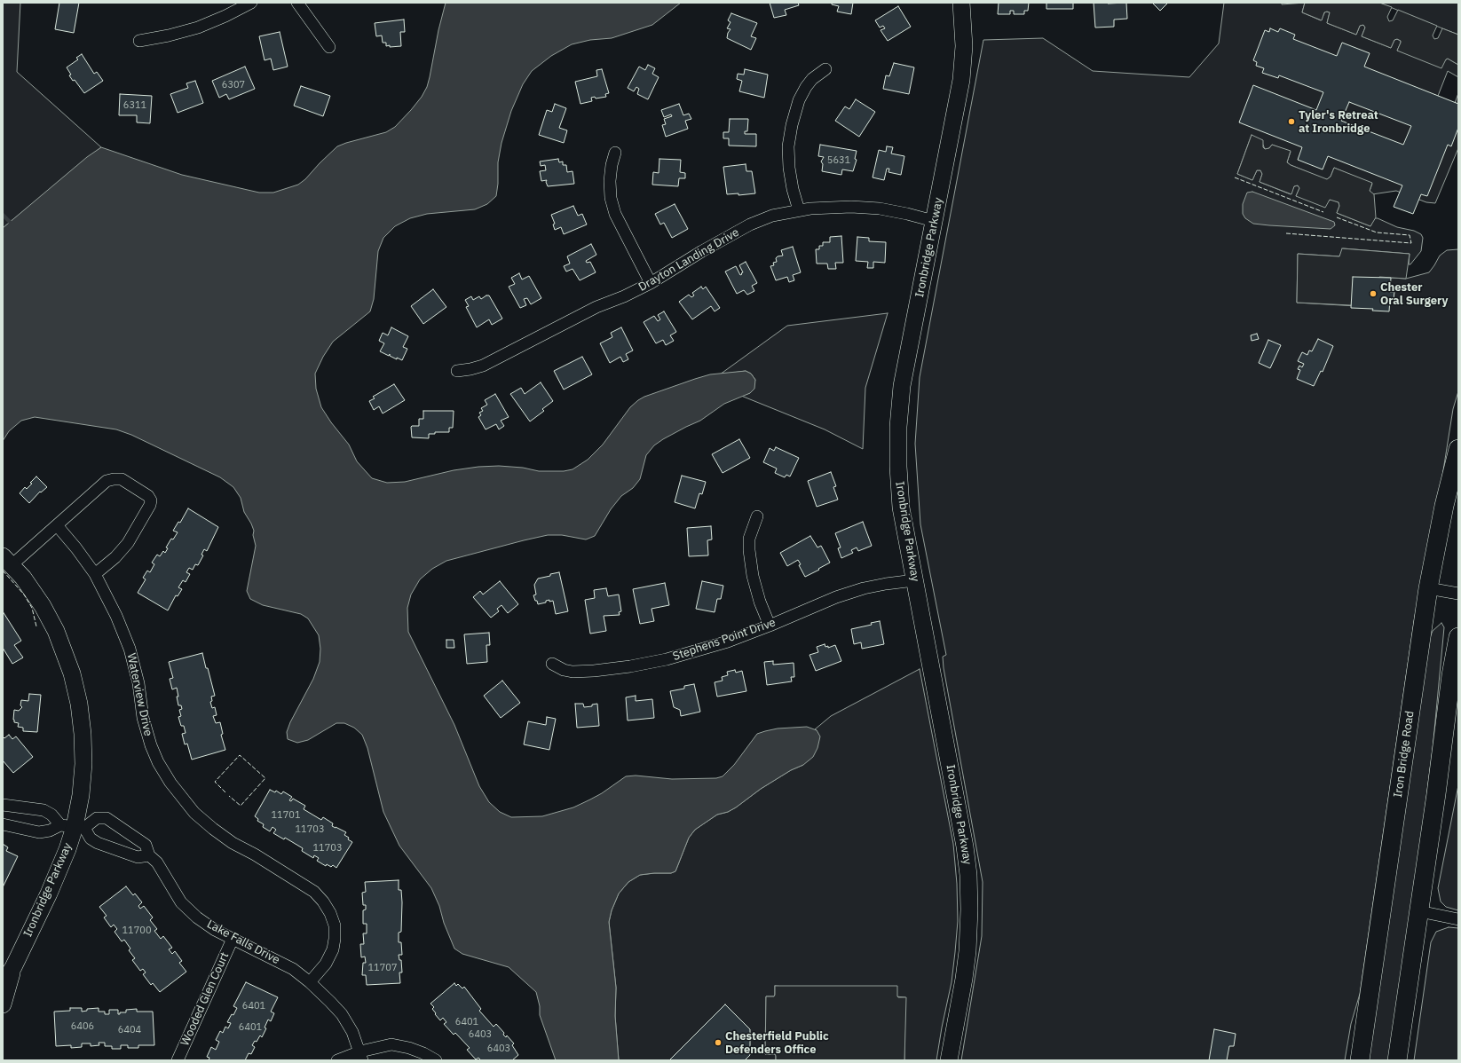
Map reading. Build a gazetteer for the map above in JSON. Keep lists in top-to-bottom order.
{
  "streets": {
    "main road": ["Iron Bridge Road"],
    "street": [
      "Ironbridge Parkway",
      "Drayton Landing Drive",
      "Stephens Point Drive",
      "Waterview Drive",
      "Lake Falls Drive",
      "Wooded Glen Court"
    ]
  },
  "crossings": [
    ["Ironbridge Parkway", "Drayton Landing Drive"],
    ["Ironbridge Parkway", "Stephens Point Drive"],
    ["Ironbridge Parkway", "Lake Falls Drive"],
    ["Waterview Drive", "Lake Falls Drive"],
    ["Lake Falls Drive", "Wooded Glen Court"]
  ],
  "places": ["Tyler's Retreat at Ironbridge", "Chester Oral Surgery", "Chesterfield Public Defenders Office"],
  "house_numbers": [
    "6307",
    "6311",
    "5631",
    "11701",
    "11703",
    "11703",
    "11700",
    "11707",
    "6401",
    "6401",
    "6406",
    "6401",
    "6404",
    "6403",
    "6403"
  ]
}
